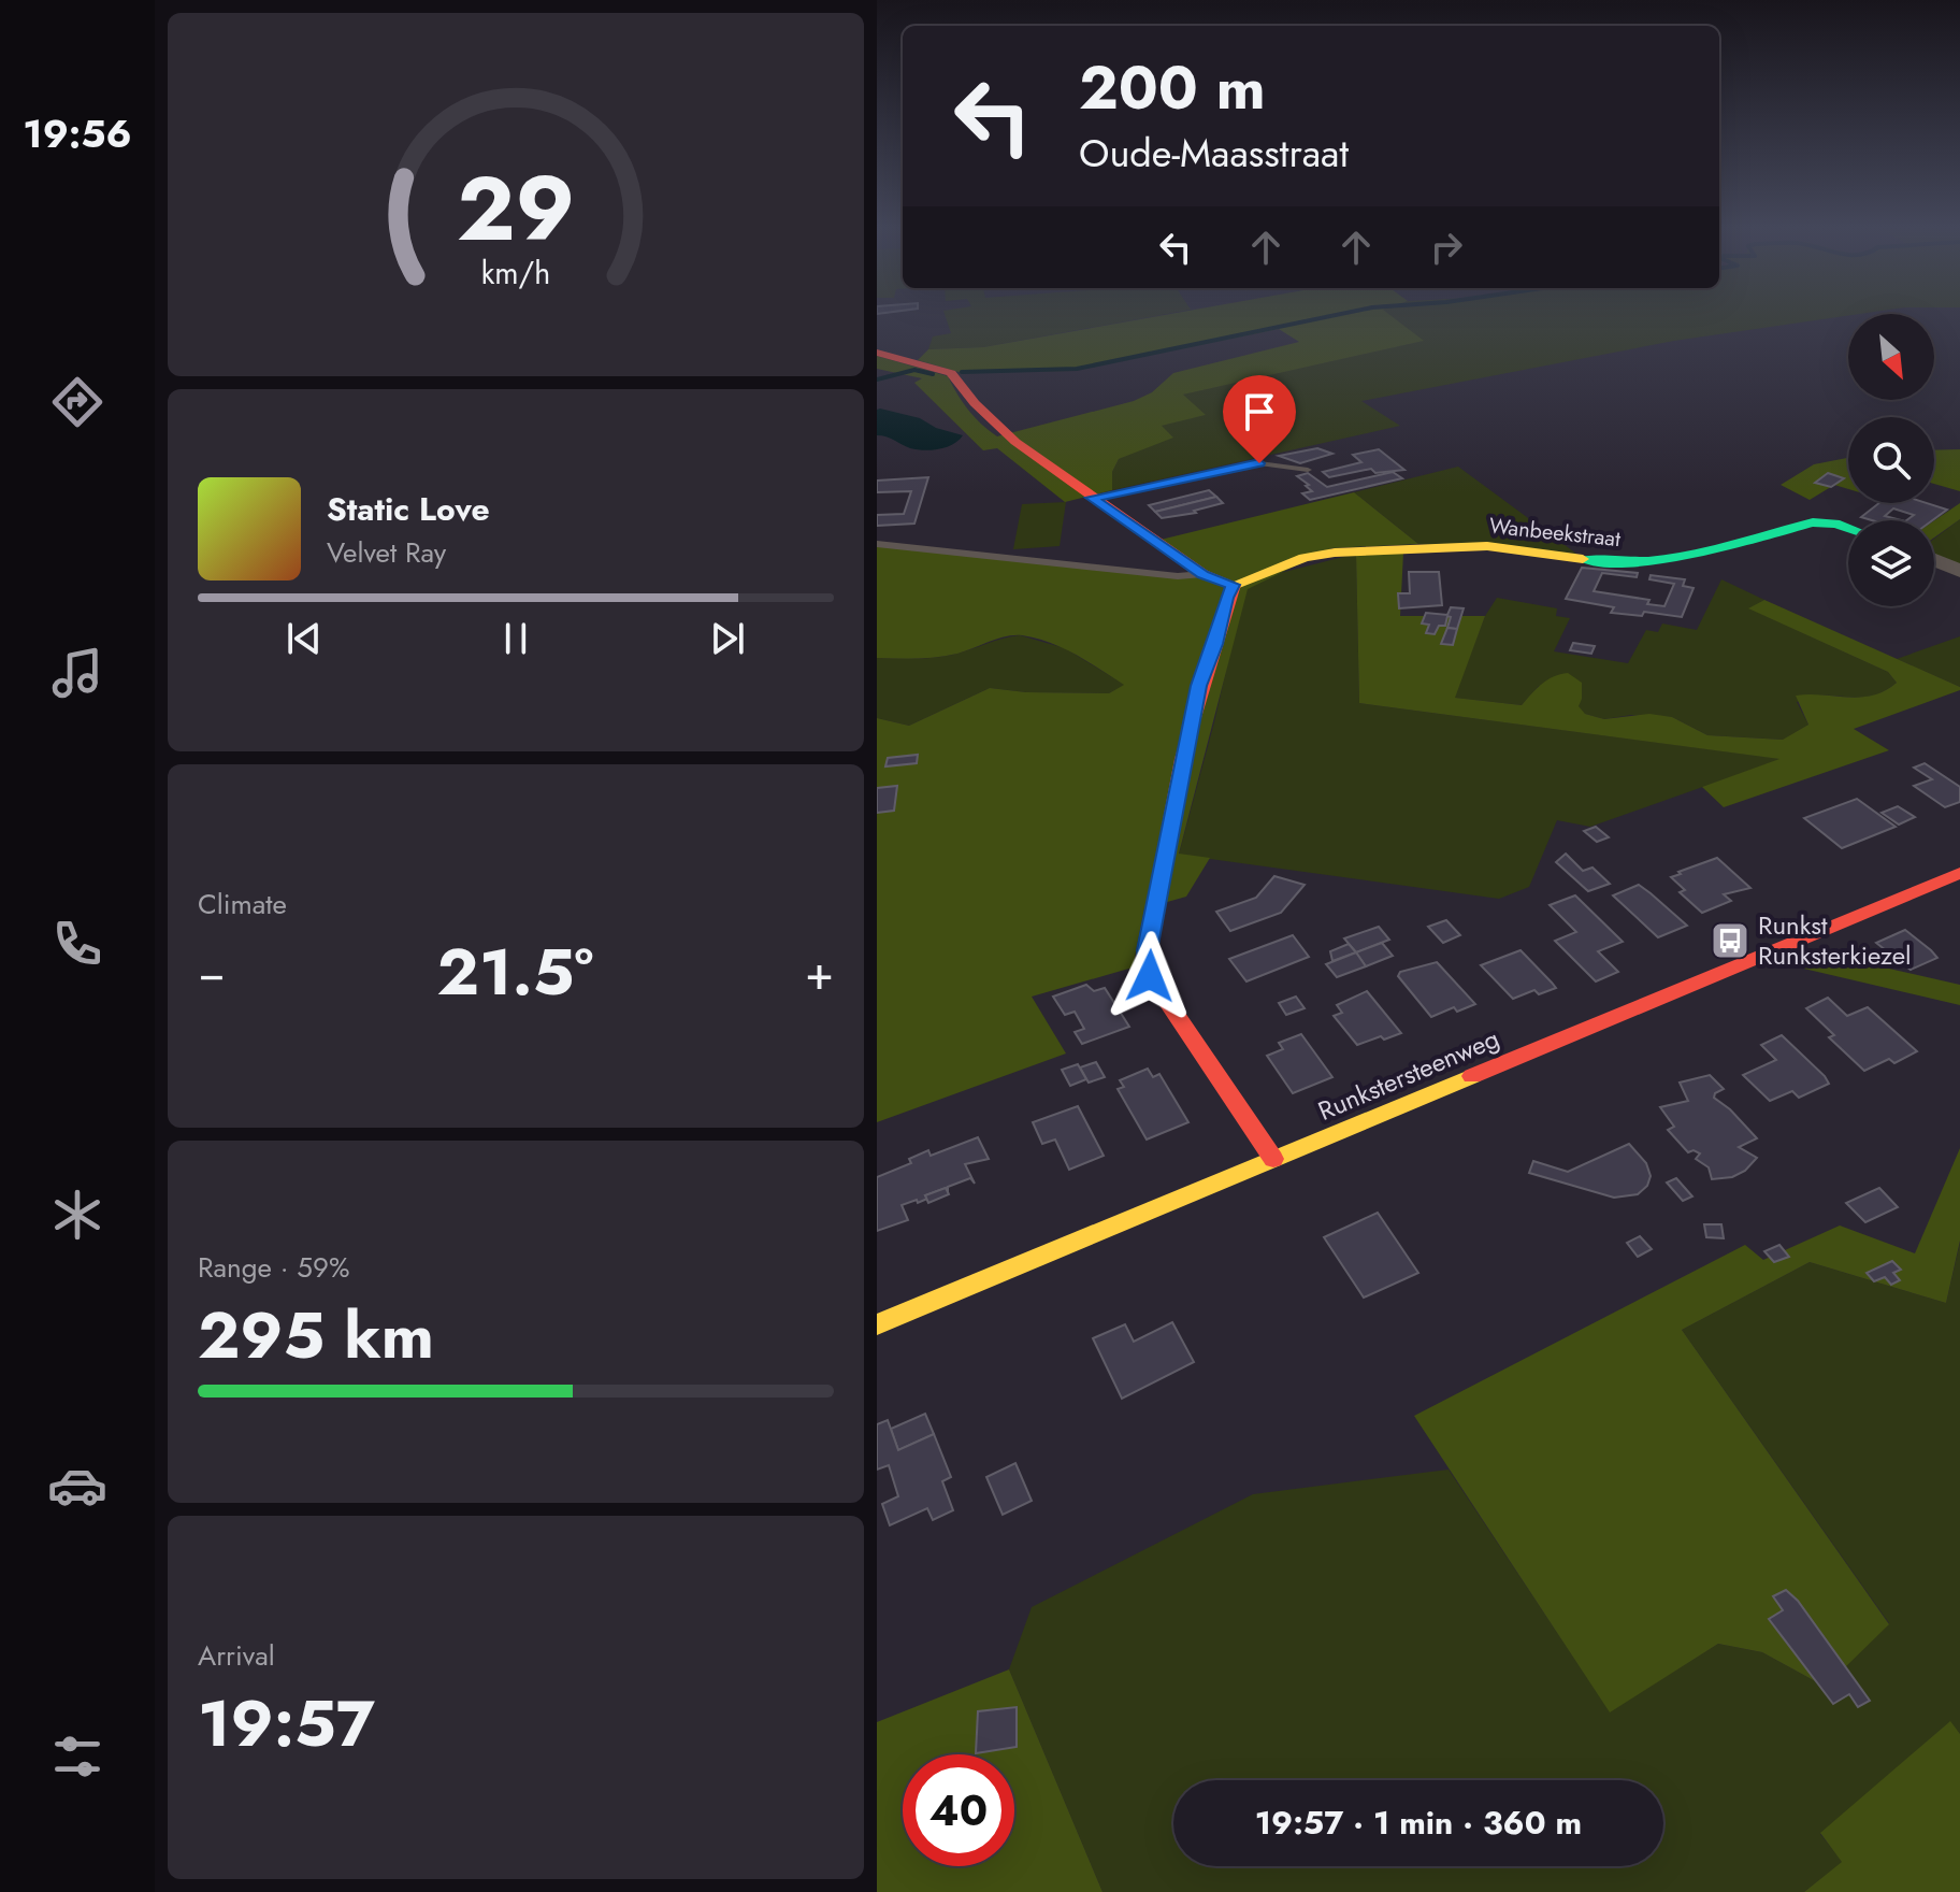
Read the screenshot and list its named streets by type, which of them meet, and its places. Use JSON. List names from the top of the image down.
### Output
{
  "streets": {
    "street": ["Wanbeekstraat", "Runkstersteenweg"]
  },
  "places": {
    "bus stop": ["Runkst Runksterkiezel"]
  },
  "north": "bottom right",
  "page": {
    "tabs": "19:56",
    "turn": ["200 m", "Oude-Maasstraat"],
    "song": ["Static Love", "Velvet Ray"],
    "tile": [
      "Climate",
      ["Range · 59%", "295 km"],
      ["Arrival", "19:57"]
    ],
    "heat": ["−", "21.5°", "+"],
    "limit": "40",
    "trip": "19:57 · 1 min · 360 m",
    "gauge": ["29", "km/h"]
  }
}
